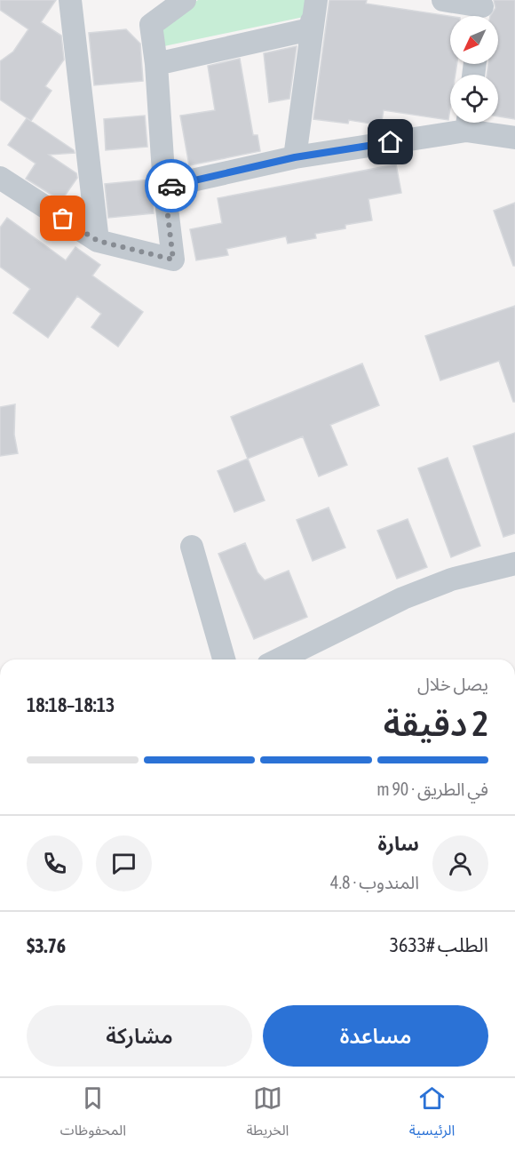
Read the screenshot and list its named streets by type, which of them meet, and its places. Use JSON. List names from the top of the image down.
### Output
{
  "north": "bottom left",
  "page": {
    "heading": ["2 دقيقة", "يصل خلال", "18:13–18:18"],
    "panel": [
      "سارة",
      "المندوب · 4.8",
      "الطلب #3633",
      "$3.76"
    ],
    "bar": "في الطريق · 90 m",
    "buttons": ["مساعدة", "مشاركة"],
    "tabs": ["الرئيسية", "الخريطة", "المحفوظات"]
  }
}
